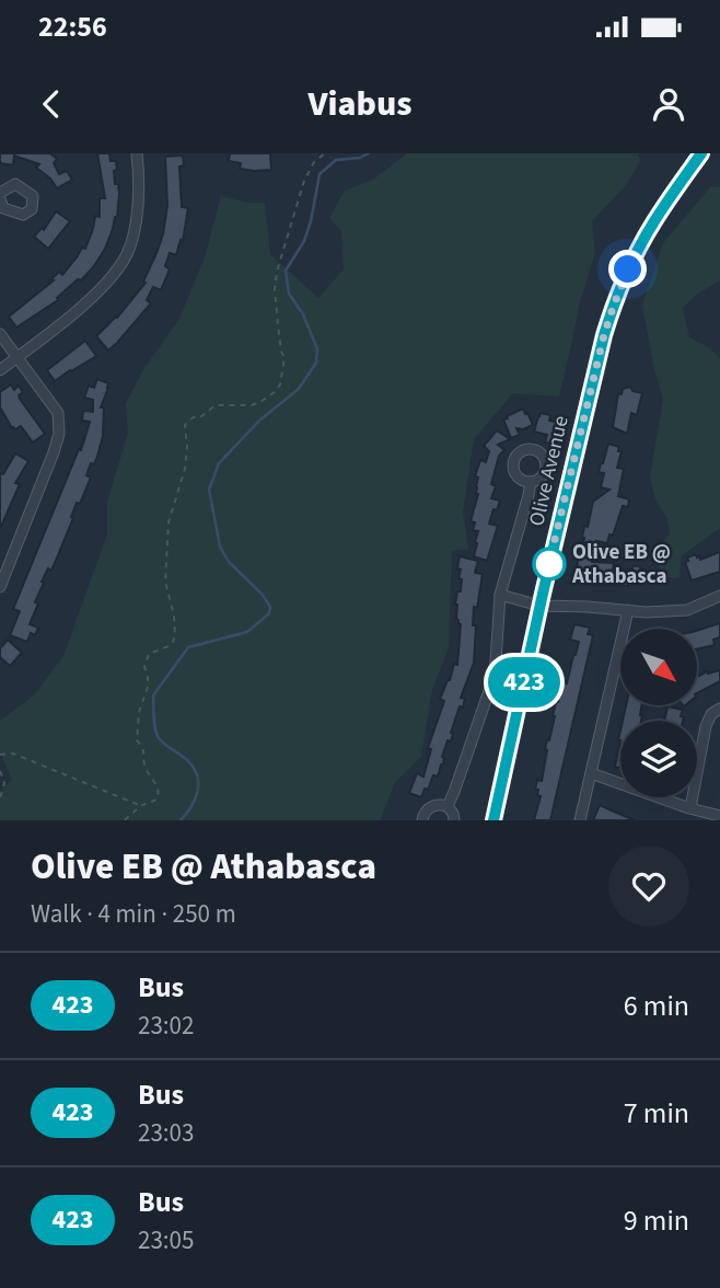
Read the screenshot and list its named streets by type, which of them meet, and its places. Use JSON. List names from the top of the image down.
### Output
{
  "streets": {
    "main road": ["Olive Avenue"]
  },
  "places": ["Olive EB @ Athabasca"],
  "lines": ["bus line 423"],
  "north": "bottom right",
  "page": {
    "status": "22:56",
    "header": "Viabus",
    "on_map": "423",
    "heading": ["Olive EB @ Athabasca", "Walk · 4 min · 250 m"],
    "list": [
      {
        "mark": "423",
        "name": "Bus",
        "note": "23:02",
        "value": "6 min"
      },
      {
        "mark": "423",
        "name": "Bus",
        "note": "23:03",
        "value": "7 min"
      },
      {
        "mark": "423",
        "name": "Bus",
        "note": "23:05",
        "value": "9 min"
      }
    ]
  }
}
